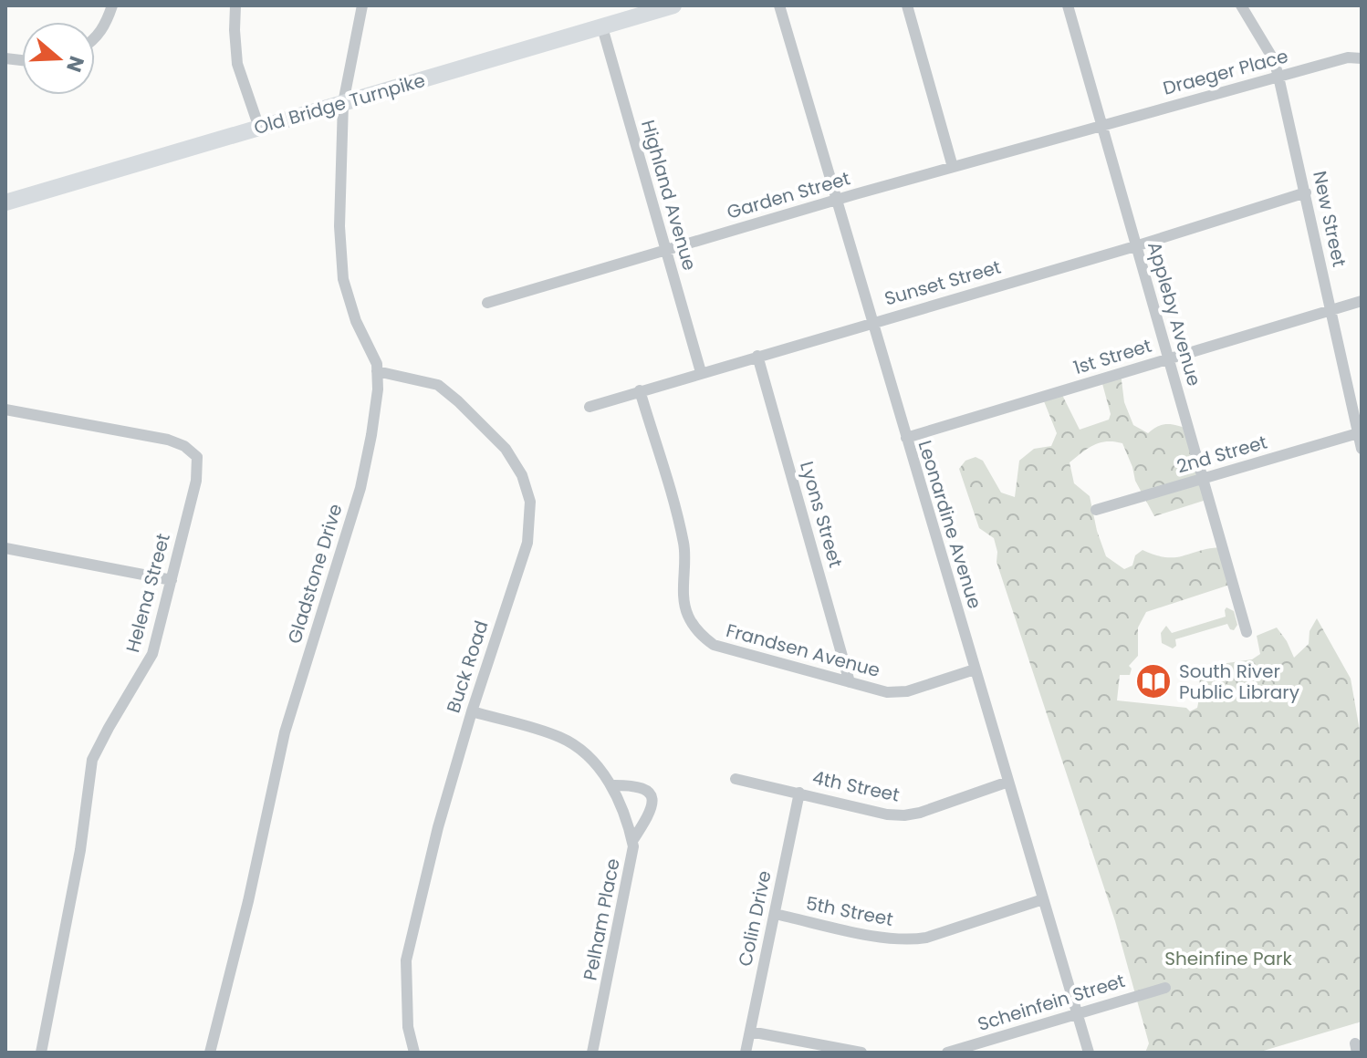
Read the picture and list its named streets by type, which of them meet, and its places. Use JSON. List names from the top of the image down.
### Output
{
  "streets": {
    "street": [
      "Draeger Place",
      "Old Bridge Turnpike",
      "Highland Avenue",
      "Garden Street",
      "New Street",
      "Sunset Street",
      "Appleby Avenue",
      "1st Street",
      "2nd Street",
      "Lyons Street",
      "Leonardine Avenue",
      "Gladstone Drive",
      "Helena Street",
      "Frandsen Avenue",
      "Buck Road",
      "4th Street",
      "5th Street",
      "Colin Drive",
      "Pelham Place",
      "Scheinfein Street"
    ]
  },
  "crossings": [
    ["Draeger Place", "Garden Street"],
    ["Draeger Place", "New Street"],
    ["Draeger Place", "Appleby Avenue"],
    ["Old Bridge Turnpike", "Highland Avenue"],
    ["Old Bridge Turnpike", "Gladstone Drive"],
    ["Highland Avenue", "Garden Street"],
    ["Highland Avenue", "Sunset Street"],
    ["Garden Street", "Appleby Avenue"],
    ["Garden Street", "Leonardine Avenue"],
    ["New Street", "Sunset Street"],
    ["New Street", "1st Street"],
    ["New Street", "2nd Street"],
    ["Sunset Street", "Appleby Avenue"],
    ["Sunset Street", "Lyons Street"],
    ["Sunset Street", "Leonardine Avenue"],
    ["Sunset Street", "Frandsen Avenue"],
    ["Appleby Avenue", "1st Street"],
    ["Appleby Avenue", "2nd Street"],
    ["1st Street", "Leonardine Avenue"],
    ["Lyons Street", "Frandsen Avenue"],
    ["Leonardine Avenue", "Frandsen Avenue"],
    ["Leonardine Avenue", "4th Street"],
    ["Leonardine Avenue", "5th Street"],
    ["Leonardine Avenue", "Scheinfein Street"],
    ["Gladstone Drive", "Buck Road"],
    ["Buck Road", "Pelham Place"],
    ["4th Street", "Colin Drive"],
    ["5th Street", "Colin Drive"]
  ],
  "parks": ["Sheinfine Park"],
  "places": {
    "library": ["South River Public Library"]
  },
  "north": "right"
}
